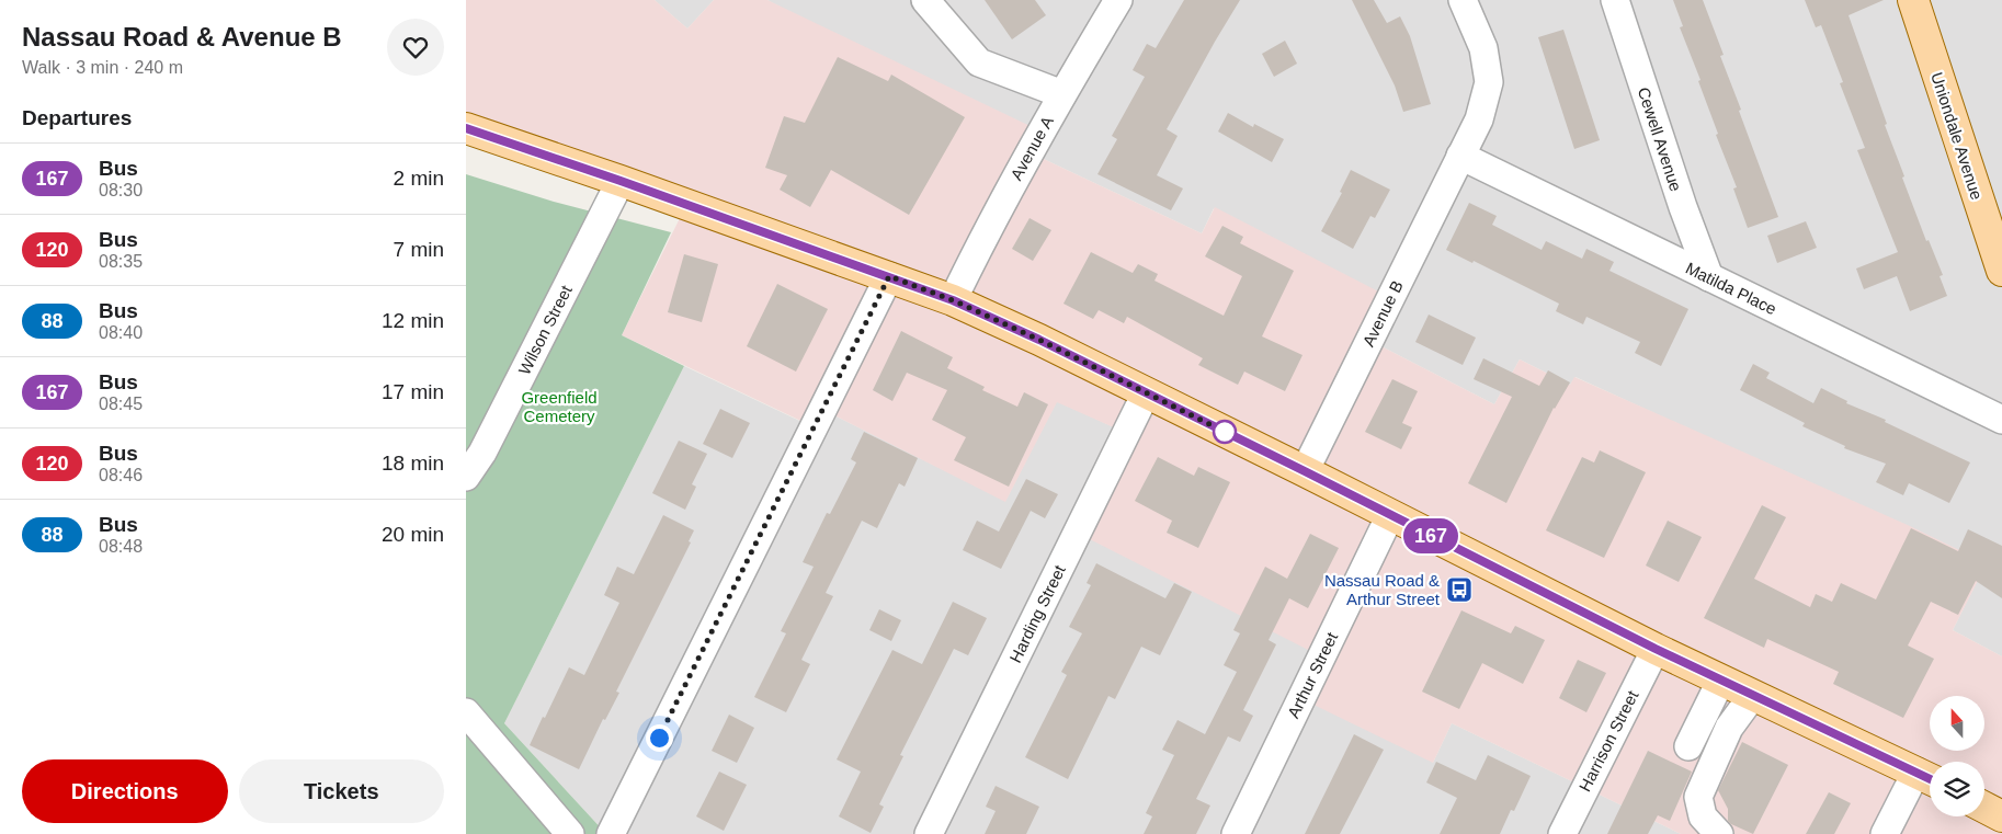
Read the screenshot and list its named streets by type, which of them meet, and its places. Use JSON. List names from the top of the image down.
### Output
{
  "streets": {
    "main road": ["Uniondale Avenue"],
    "street": [
      "Cewell Avenue",
      "Avenue A",
      "Matilda Place",
      "Avenue B",
      "Wilson Street",
      "Harding Street",
      "Arthur Street",
      "Harrison Street"
    ]
  },
  "crossings": [
    ["Cewell Avenue", "Matilda Place"],
    ["Matilda Place", "Avenue B"]
  ],
  "parks": ["Greenfield Cemetery"],
  "places": {
    "bus stop": ["Nassau Road & Arthur Street"]
  },
  "lines": ["bus line 167"],
  "north": "top",
  "page": {
    "heading": [
      ["Nassau Road & Avenue B", "Walk · 3 min · 240 m"],
      "Departures"
    ],
    "on_map": "167",
    "list": [
      {
        "mark": "167",
        "name": "Bus",
        "note": "08:30",
        "value": "2 min"
      },
      {
        "mark": "120",
        "name": "Bus",
        "note": "08:35",
        "value": "7 min"
      },
      {
        "mark": "88",
        "name": "Bus",
        "note": "08:40",
        "value": "12 min"
      },
      {
        "mark": "167",
        "name": "Bus",
        "note": "08:45",
        "value": "17 min"
      },
      {
        "mark": "120",
        "name": "Bus",
        "note": "08:46",
        "value": "18 min"
      },
      {
        "mark": "88",
        "name": "Bus",
        "note": "08:48",
        "value": "20 min"
      }
    ],
    "buttons": ["Directions", "Tickets"]
  }
}
